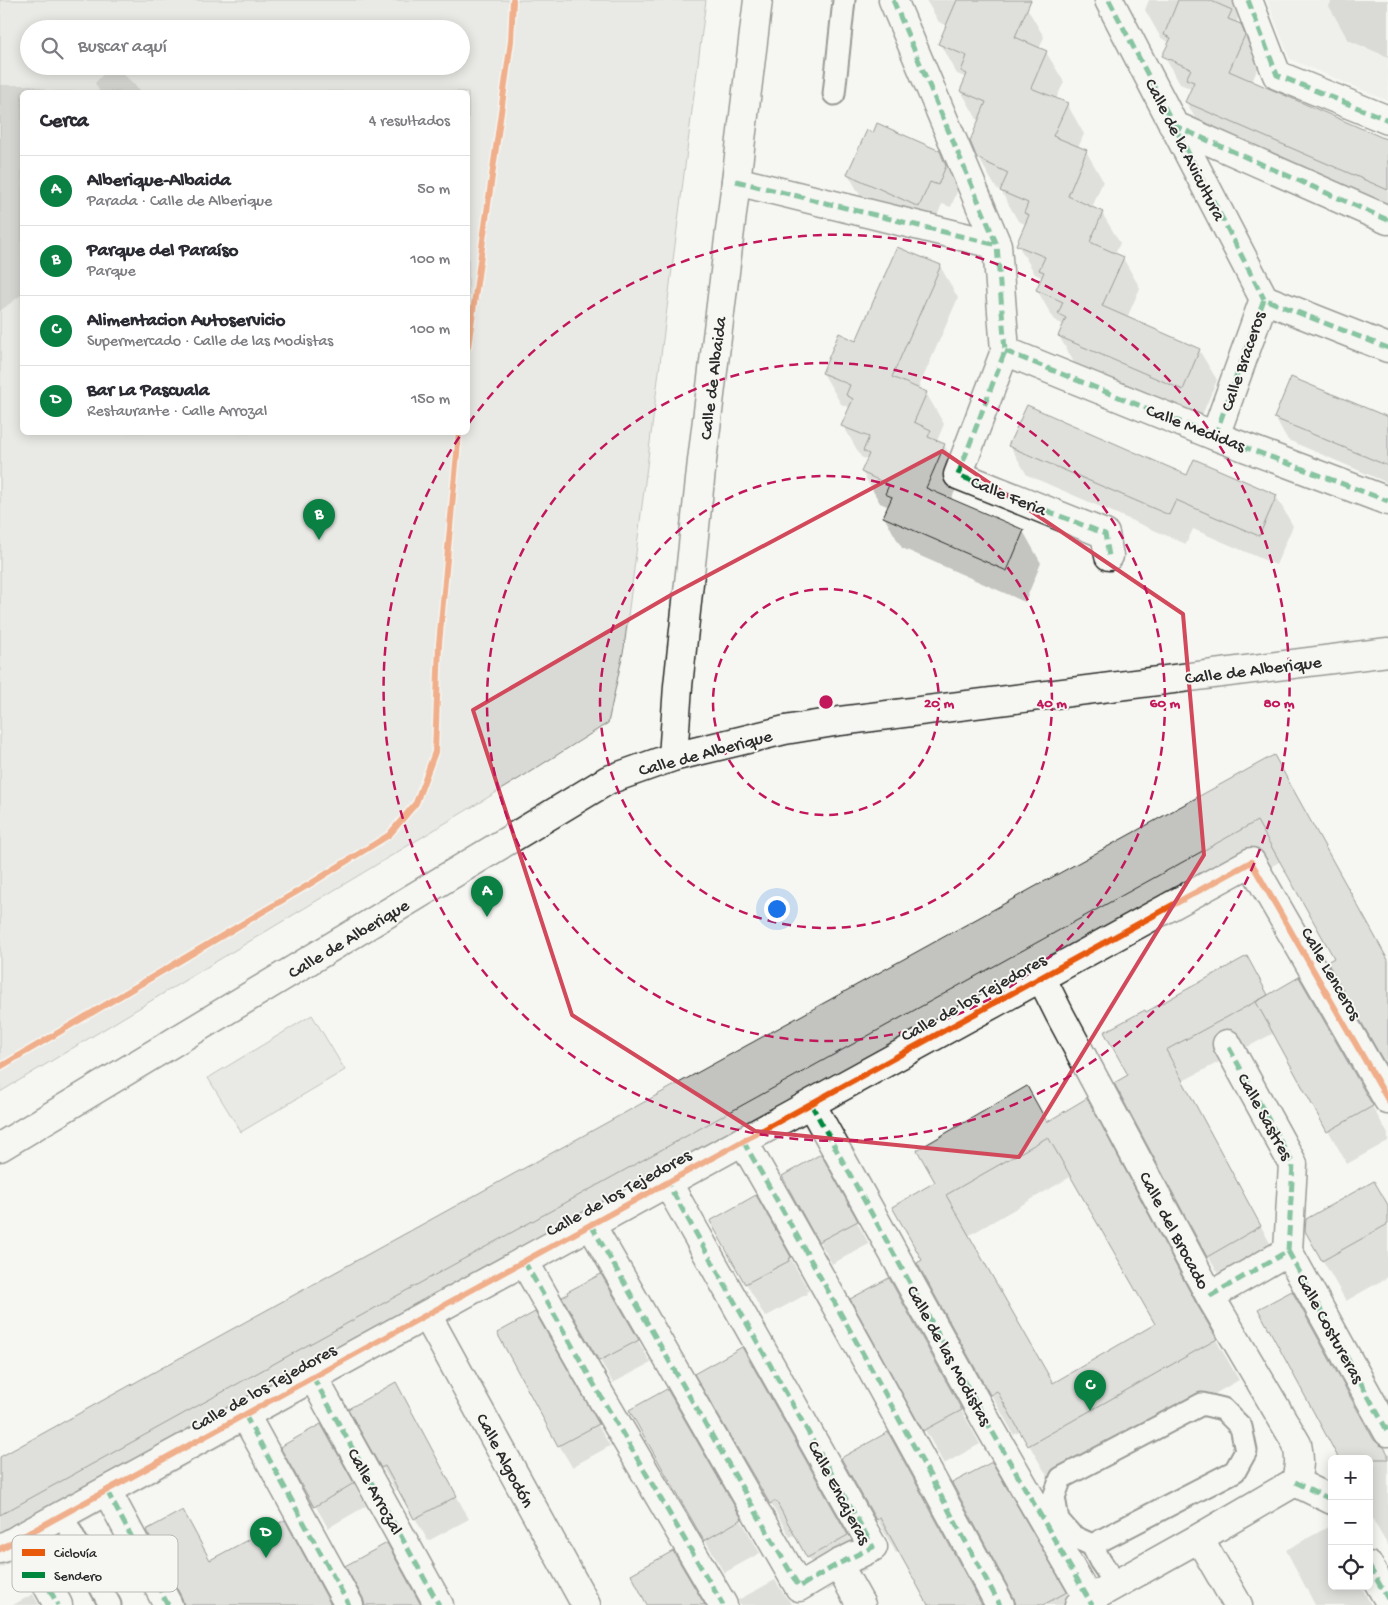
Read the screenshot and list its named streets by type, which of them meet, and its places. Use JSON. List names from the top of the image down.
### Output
{
  "streets": {
    "street": [
      "Calle de la Avicultura",
      "Calle Braceros",
      "Calle de Albaida",
      "Calle Medidas",
      "Calle Feria",
      "Calle de Alberique",
      "Calle Lenceros",
      "Calle de los Tejedores",
      "Calle Sastres",
      "Calle del Brocado",
      "Calle Costureras",
      "Calle de las Modistas",
      "Calle Algodón",
      "Calle Arrozal",
      "Calle Encajeras"
    ]
  },
  "crossings": [
    ["Calle de la Avicultura", "Calle Braceros"],
    ["Calle Braceros", "Calle Medidas"],
    ["Calle de Albaida", "Calle de Alberique"],
    ["Calle Medidas", "Calle Feria"],
    ["Calle Lenceros", "Calle de los Tejedores"],
    ["Calle de los Tejedores", "Calle del Brocado"],
    ["Calle de los Tejedores", "Calle de las Modistas"],
    ["Calle de los Tejedores", "Calle Algodón"],
    ["Calle de los Tejedores", "Calle Arrozal"],
    ["Calle de los Tejedores", "Calle Encajeras"],
    ["Calle Sastres", "Calle Costureras"]
  ],
  "legend": ["Ciclovía", "Sendero"],
  "page": {
    "search": "Buscar aquí",
    "heading": ["Cerca", "4 resultados"],
    "list": [
      {
        "mark": "A",
        "name": "Alberique-Albaida",
        "note": "Parada · Calle de Alberique",
        "value": "50 m"
      },
      {
        "mark": "B",
        "name": "Parque del Paraíso",
        "note": "Parque",
        "value": "100 m"
      },
      {
        "mark": "C",
        "name": "Alimentacion Autoservicio",
        "note": "Supermercado · Calle de las Modistas",
        "value": "100 m"
      },
      {
        "mark": "D",
        "name": "Bar La Pascuala",
        "note": "Restaurante · Calle Arrozal",
        "value": "150 m"
      }
    ],
    "pins": [
      "B",
      "A",
      "C",
      "D"
    ],
    "map_buttons": ["+", "−"]
  },
  "rings": [
    "20 m",
    "40 m",
    "60 m",
    "80 m"
  ]
}
